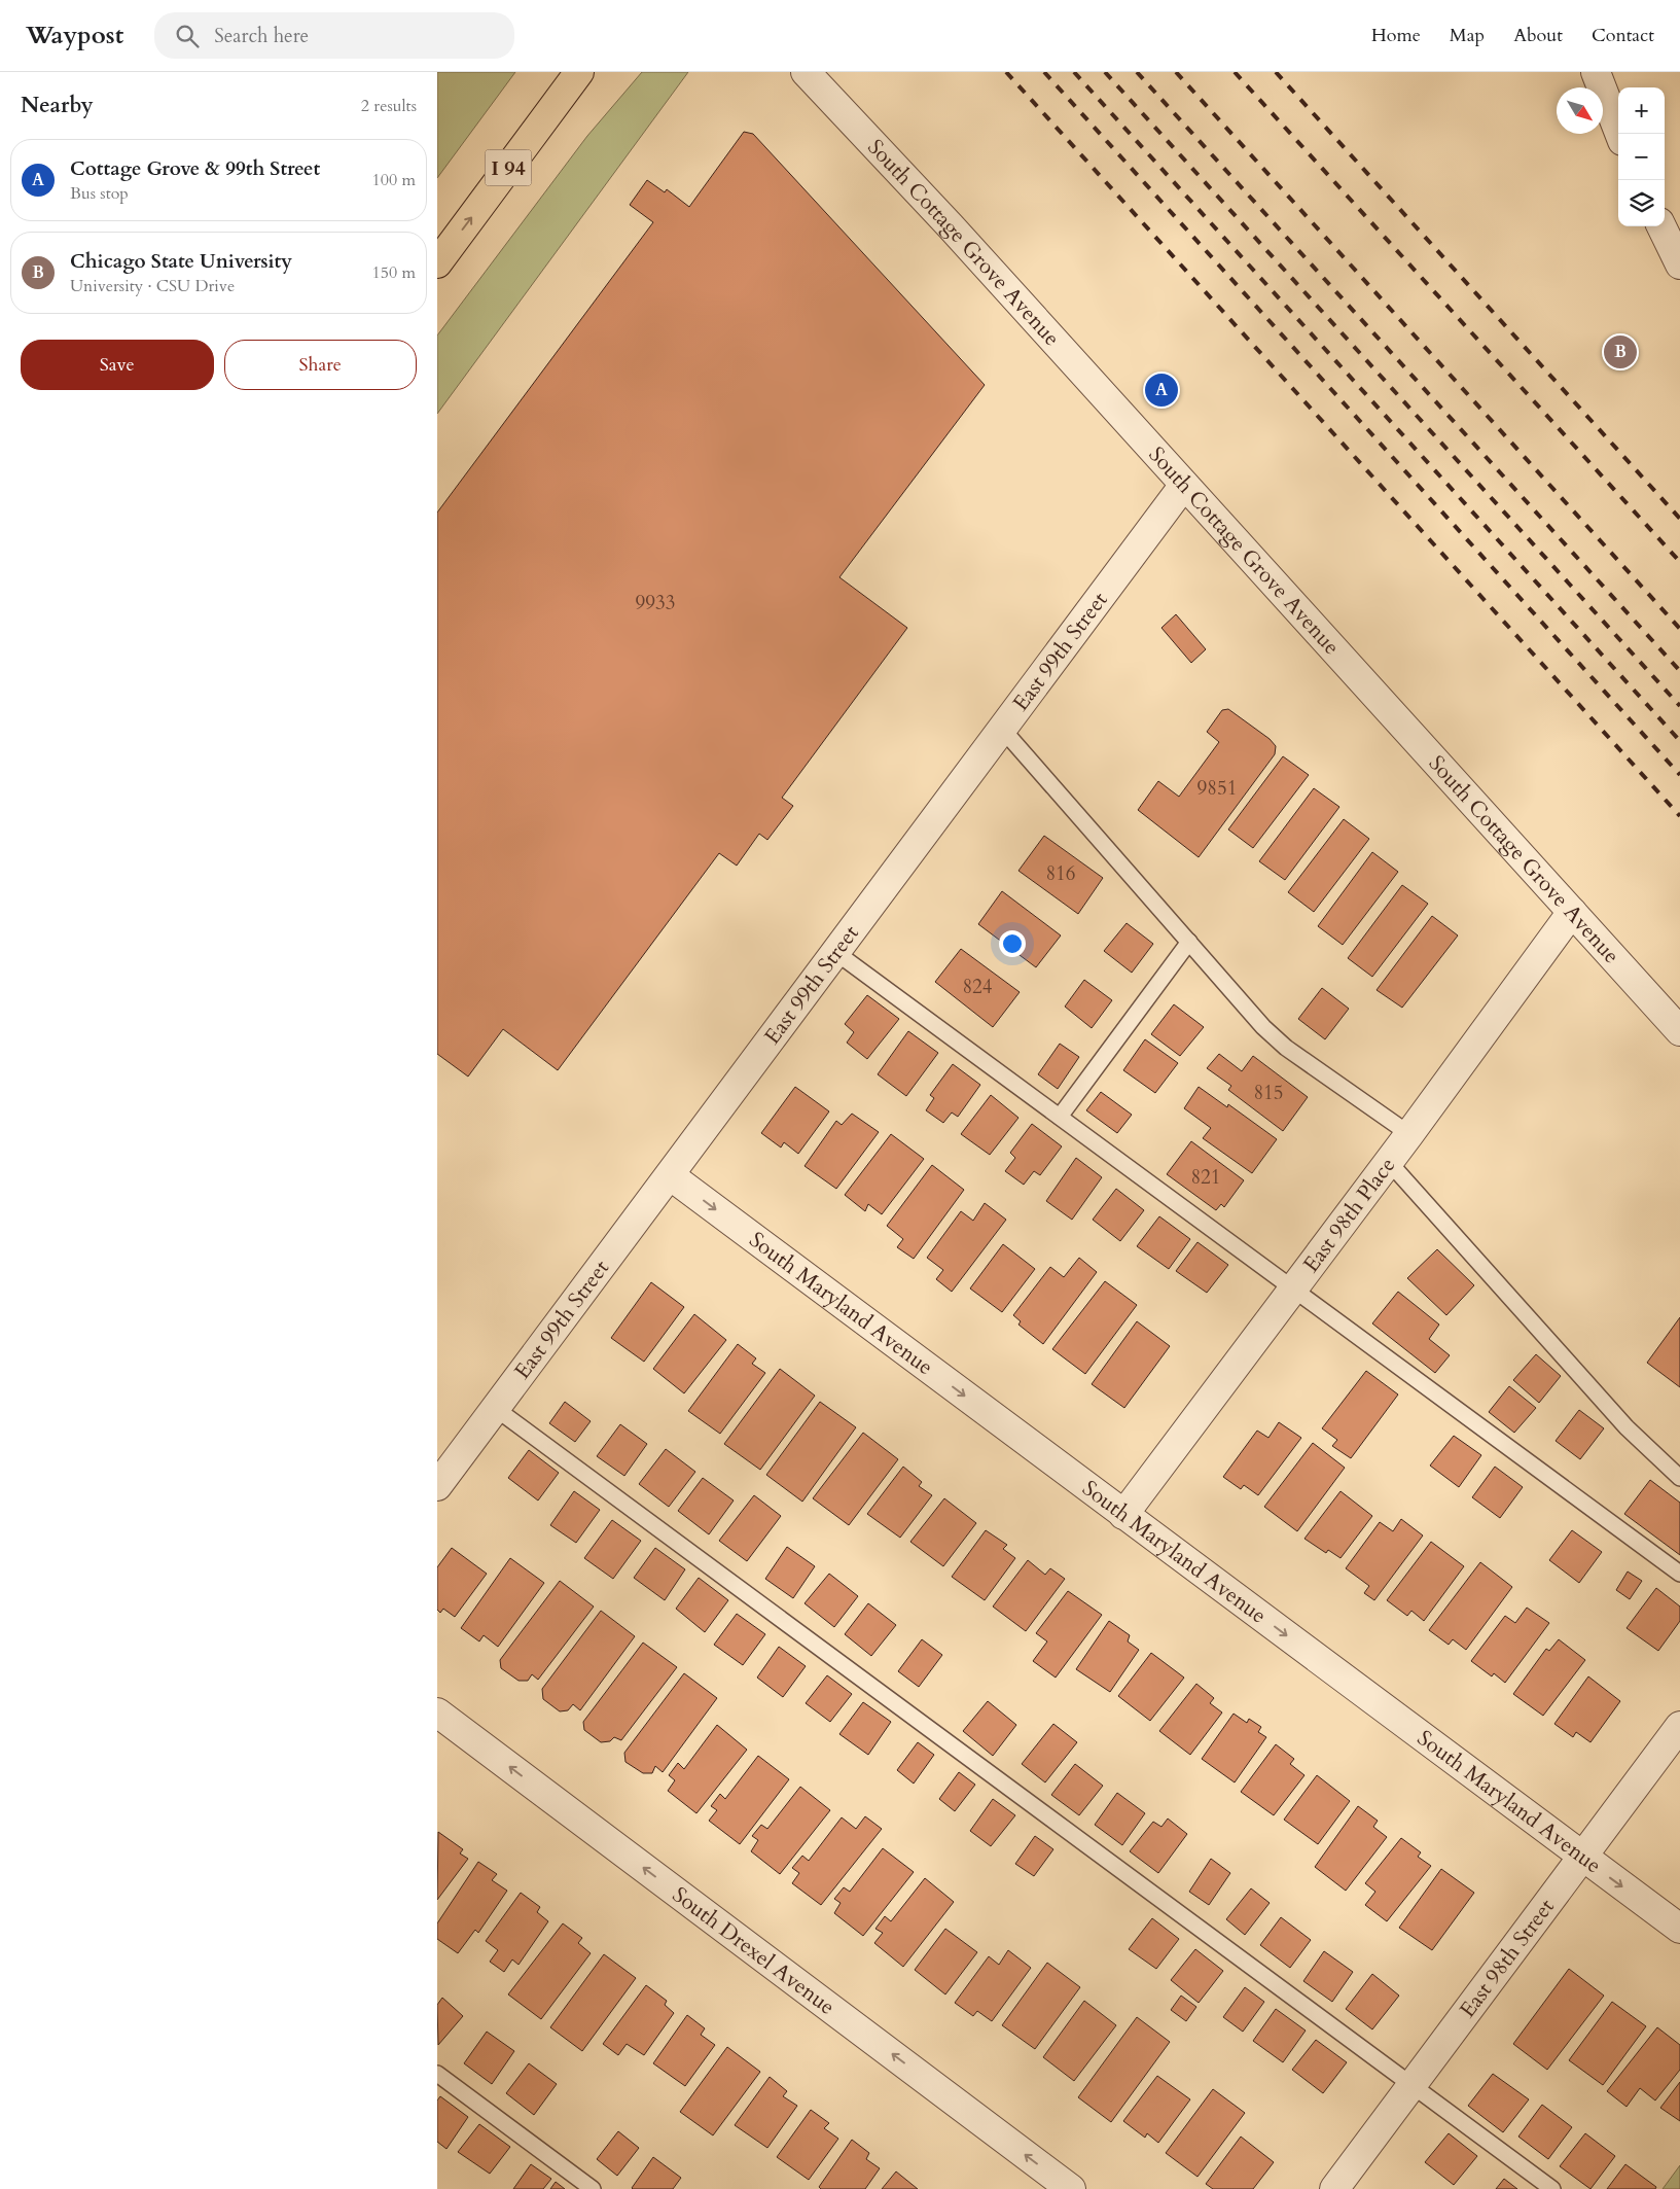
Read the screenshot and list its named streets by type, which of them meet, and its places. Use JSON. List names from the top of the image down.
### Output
{
  "streets": {
    "highway": ["I 94"],
    "street": [
      "South Cottage Grove Avenue",
      "East 99th Street",
      "East 98th Place",
      "South Maryland Avenue",
      "South Drexel Avenue",
      "East 98th Street"
    ]
  },
  "crossings": [
    ["South Cottage Grove Avenue", "East 99th Street"],
    ["South Cottage Grove Avenue", "East 98th Place"],
    ["East 99th Street", "South Maryland Avenue"],
    ["East 98th Place", "South Maryland Avenue"],
    ["South Maryland Avenue", "East 98th Street"]
  ],
  "one_way": ["South Maryland Avenue", "South Drexel Avenue"],
  "house_numbers": [
    "9933",
    "9851",
    "816",
    "824",
    "815",
    "821"
  ],
  "north": "bottom right",
  "page": {
    "header": "Waypost",
    "search": "Search here",
    "nav": [
      "Home",
      "Map",
      "About",
      "Contact"
    ],
    "heading": ["Nearby", "2 results"],
    "map_buttons": ["+", "−"],
    "list": [
      {
        "mark": "A",
        "name": "Cottage Grove & 99th Street",
        "note": "Bus stop",
        "value": "100 m"
      },
      {
        "mark": "B",
        "name": "Chicago State University",
        "note": "University · CSU Drive",
        "value": "150 m"
      }
    ],
    "buttons": ["Save", "Share"],
    "pins": ["B", "A"]
  }
}
